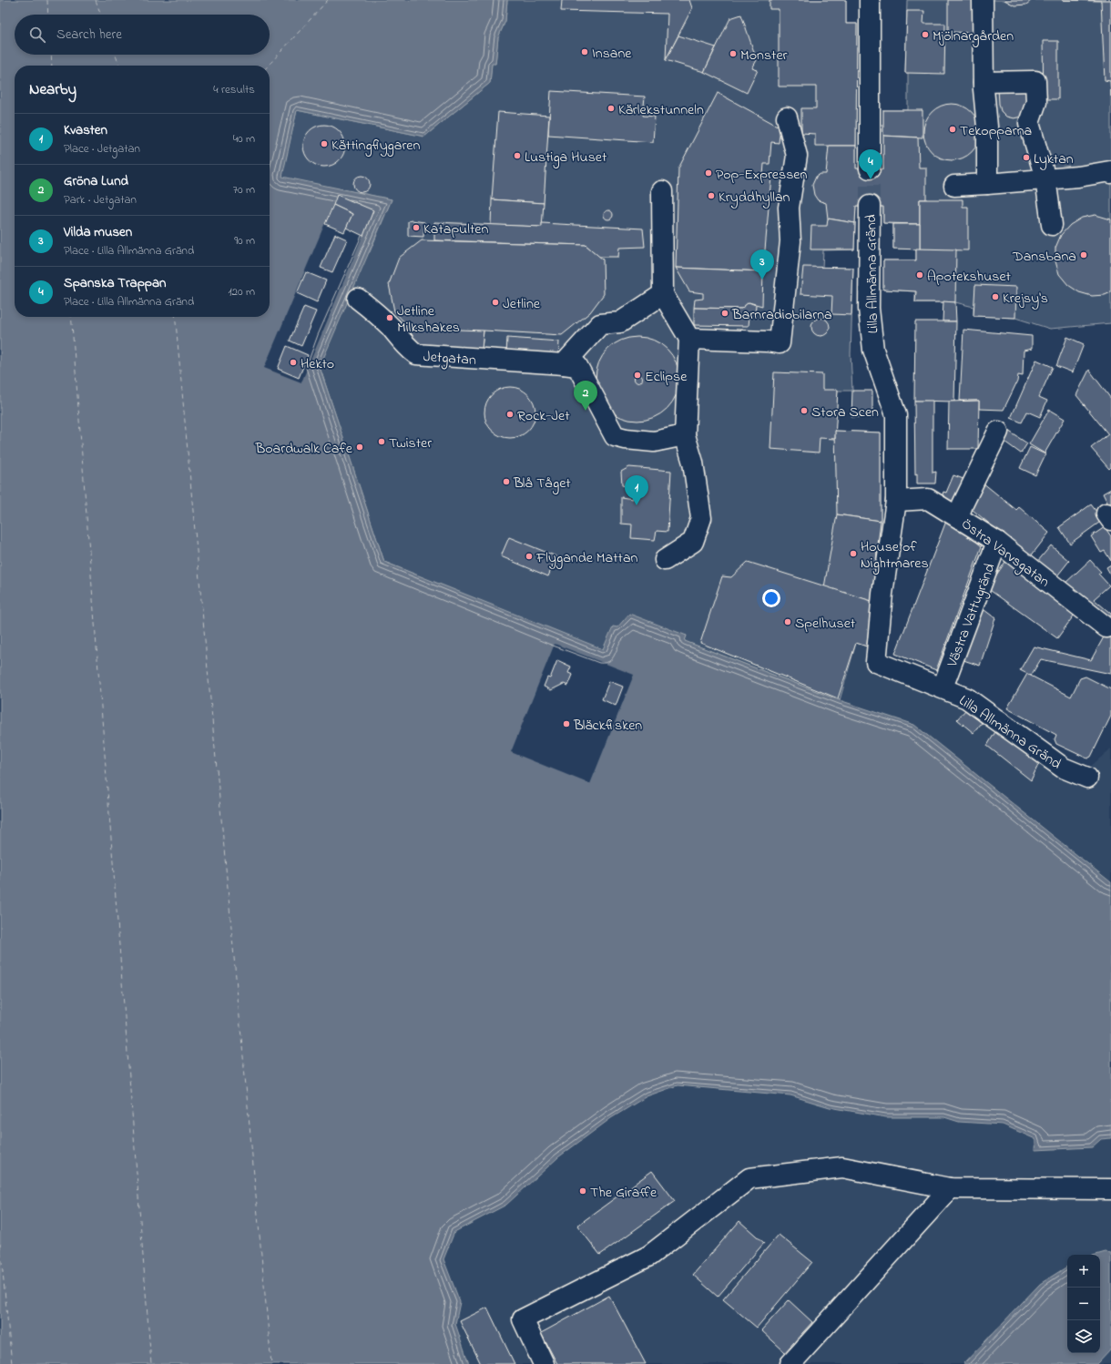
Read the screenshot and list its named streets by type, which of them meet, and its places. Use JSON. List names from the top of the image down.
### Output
{
  "streets": {
    "street": [
      "Lilla Allmänna Gränd",
      "Jetgatan",
      "Östra Varvsgatan",
      "Västra Vattugränd"
    ]
  },
  "crossings": [
    ["Lilla Allmänna Gränd", "Östra Varvsgatan"],
    ["Lilla Allmänna Gränd", "Västra Vattugränd"],
    ["Östra Varvsgatan", "Västra Vattugränd"]
  ],
  "places": [
    "Mjölnargården",
    "Insane",
    "Monster",
    "Kärlekstunneln",
    "Tekopparna",
    "Kättingflygaren",
    "Lustiga Huset",
    "Lyktan",
    "Pop-Expressen",
    "Kryddhyllan",
    "Katapulten",
    "Dansbana",
    "Apotekshuset",
    "Krejsy's",
    "Jetline",
    "Barnradiobilarna",
    "Jetline Milkshakes",
    "Hekto",
    "Eclipse",
    "Stora Scen",
    "Rock-Jet",
    "Twister",
    "Boardwalk Cafe",
    "Blå Tåget",
    "House of Nightmares",
    "Flygande Mattan",
    "Spelhuset",
    "Bläckfisken",
    "The Giraffe"
  ],
  "page": {
    "search": "Search here",
    "heading": ["Nearby", "4 results"],
    "list": [
      {
        "mark": "1",
        "name": "Kvasten",
        "note": "Place · Jetgatan",
        "value": "40 m"
      },
      {
        "mark": "2",
        "name": "Gröna Lund",
        "note": "Park · Jetgatan",
        "value": "70 m"
      },
      {
        "mark": "3",
        "name": "Vilda musen",
        "note": "Place · Lilla Allmänna Gränd",
        "value": "90 m"
      },
      {
        "mark": "4",
        "name": "Spanska Trappan",
        "note": "Place · Lilla Allmänna Gränd",
        "value": "120 m"
      }
    ],
    "pins": [
      "4",
      "3",
      "2",
      "1"
    ],
    "map_buttons": ["+", "−"]
  }
}
